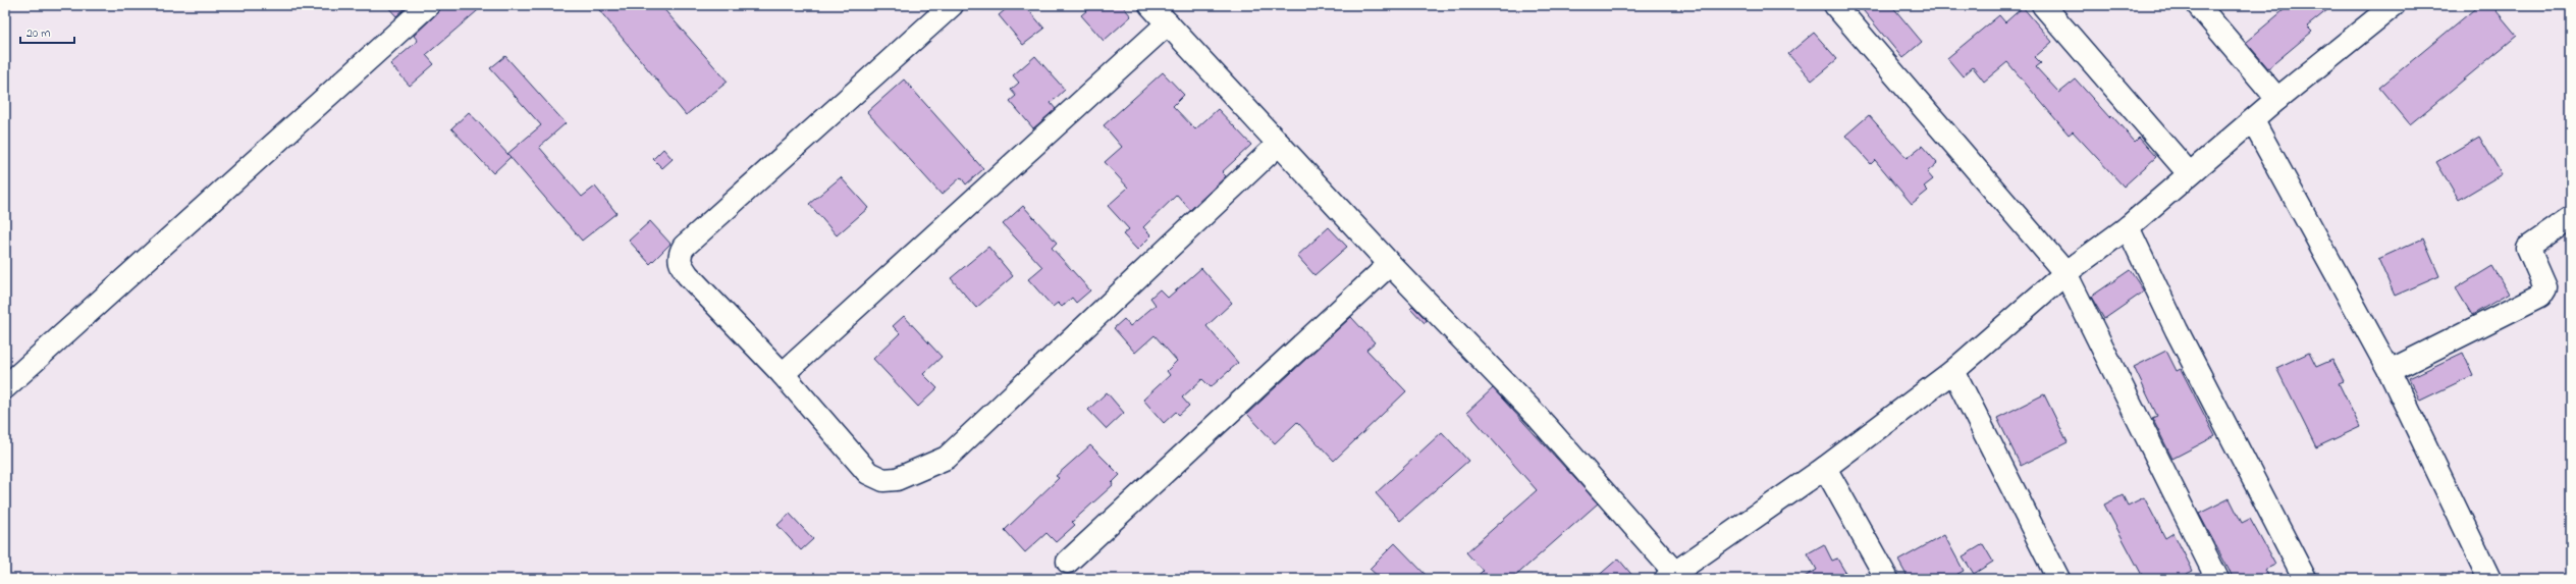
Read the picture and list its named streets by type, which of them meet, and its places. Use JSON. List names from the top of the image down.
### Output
{
  "scale_bar": "20 m"
}
